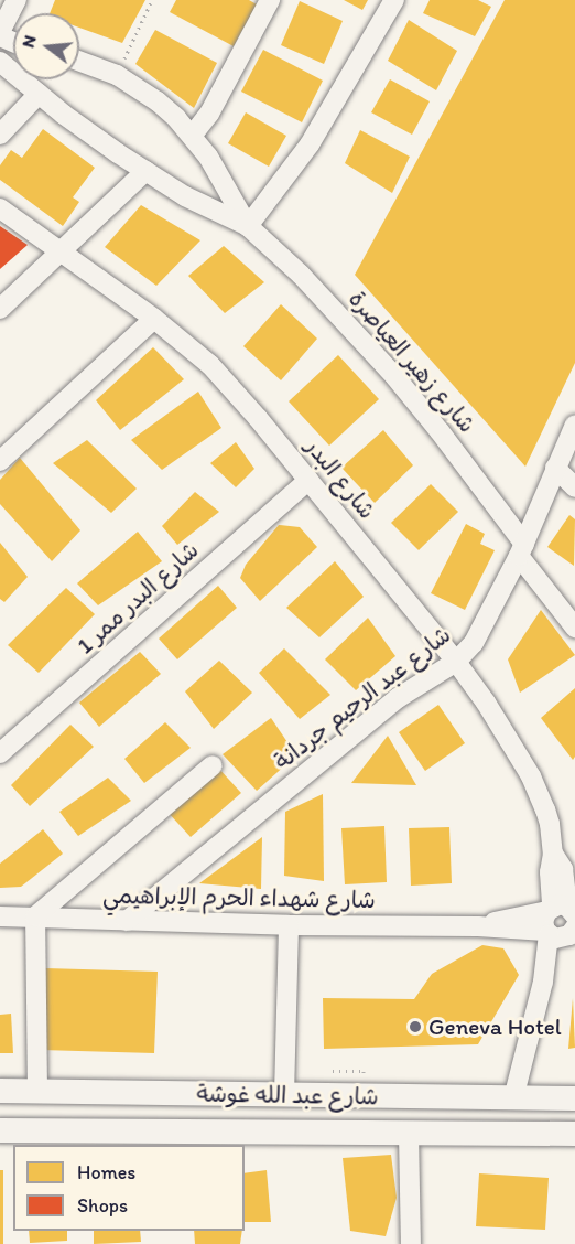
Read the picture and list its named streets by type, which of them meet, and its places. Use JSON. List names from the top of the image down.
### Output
{
  "streets": {
    "main road": ["شارع عبد الله غوشة"],
    "street": [
      "شارع زهير العياصرة",
      "شارع البدر",
      "شارع البدر ممر 1",
      "شارع عبد الرحيم جردانة",
      "شارع شهداء الحرم الإبراهيمي"
    ]
  },
  "crossings": [
    ["شارع زهير العياصرة", "شارع عبد الرحيم جردانة"],
    ["شارع البدر", "شارع البدر ممر 1"],
    ["شارع البدر", "شارع عبد الرحيم جردانة"],
    ["شارع البدر", "شارع شهداء الحرم الإبراهيمي"],
    ["شارع البدر", "شارع عبد الله غوشة"],
    ["شارع عبد الرحيم جردانة", "شارع شهداء الحرم الإبراهيمي"]
  ],
  "places": ["Geneva Hotel"],
  "legend": ["Homes", "Shops"],
  "north": "left"
}
